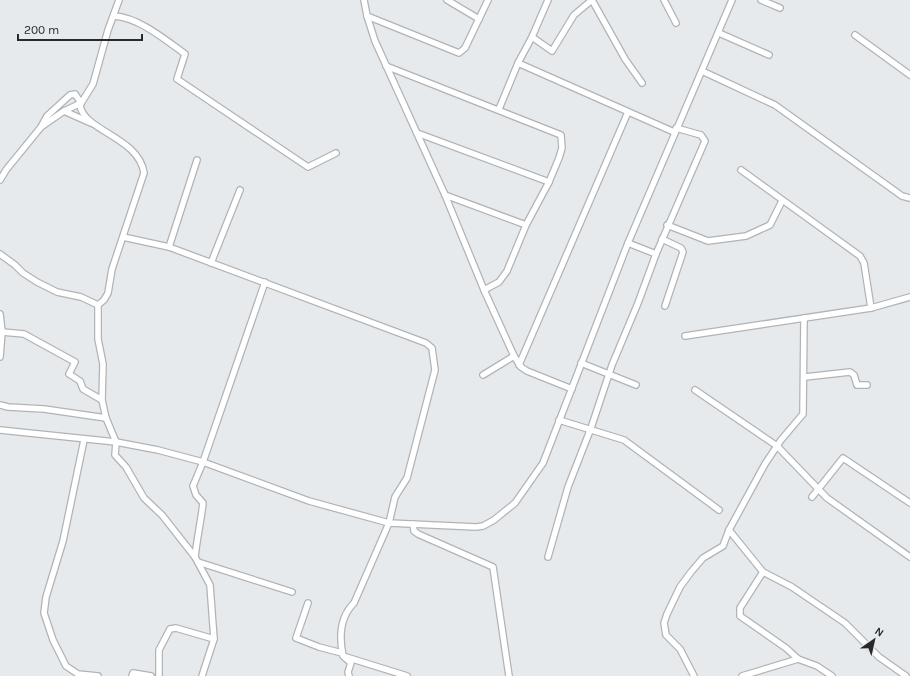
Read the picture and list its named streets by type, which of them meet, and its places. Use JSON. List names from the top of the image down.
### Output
{
  "scale_bar": "200 m",
  "north": "top right"
}
